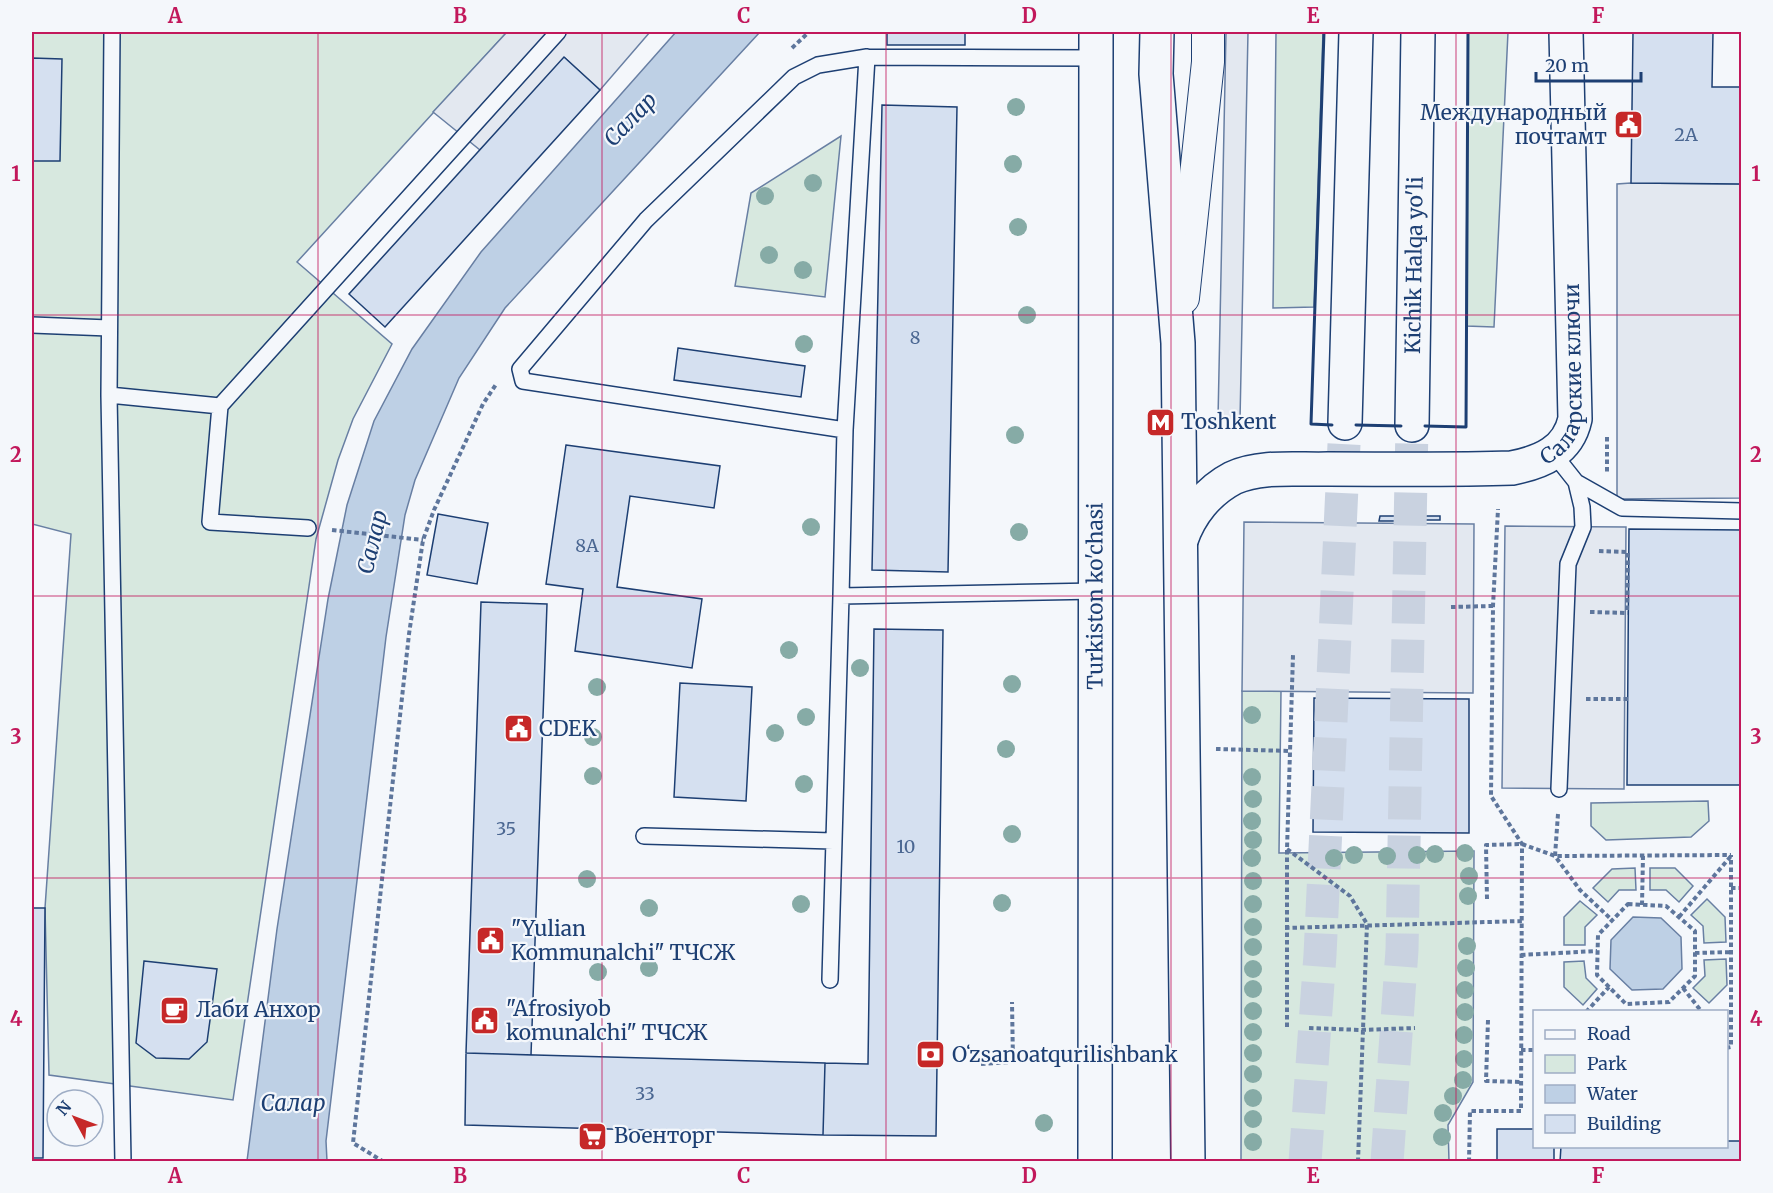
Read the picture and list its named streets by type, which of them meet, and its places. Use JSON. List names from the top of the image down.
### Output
{
  "streets": {
    "main road": ["Kichik Halqa yo'li", "Саларские ключи", "Turkiston ko'chasi"]
  },
  "water": ["Салар"],
  "places": {
    "public building": [
      "Международный почтамт",
      "CDEK",
      "\"Yulian Kommunalchi\" ТЧСЖ",
      "\"Afrosiyob komunalchi\" ТЧСЖ"
    ],
    "metro station": ["Toshkent"],
    "cafe": ["Лаби Анхор"],
    "bank": ["Oʻzsanoatqurilishbank"],
    "supermarket": ["Военторг"]
  },
  "house_numbers": [
    "2A",
    "8",
    "8A",
    "35",
    "10",
    "33"
  ],
  "legend": [
    "Road",
    "Park",
    "Water",
    "Building"
  ],
  "scale_bar": "20 m",
  "north": "top left",
  "grid": {
    "columns": [
      "A",
      "B",
      "C",
      "D",
      "E",
      "F"
    ],
    "rows": [
      "1",
      "2",
      "3",
      "4"
    ]
  }
}
